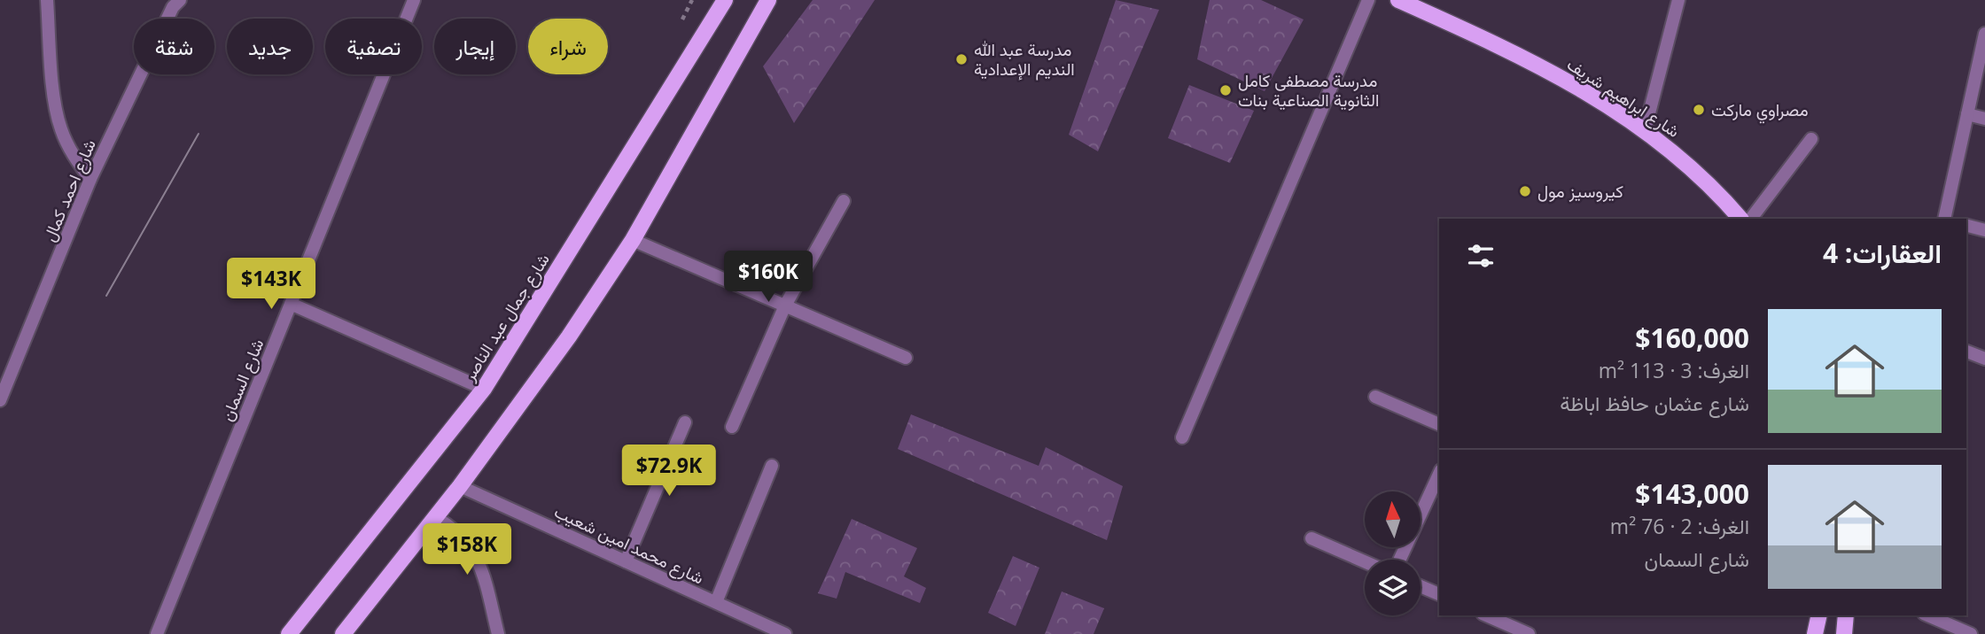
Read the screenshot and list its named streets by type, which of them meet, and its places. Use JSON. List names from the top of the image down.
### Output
{
  "streets": {
    "main road": ["شارع ابراهيم شريف", "شارع جمال عبد الناصر"],
    "street": ["شارع احمد كمال", "شارع السمان", "شارع محمد امين شعيب"]
  },
  "places": [
    "مدرسة عبد الله النديم الإعدادية",
    "مدرسة مصطفى كامل الثانوية الصناعية بنات",
    "مصراوي ماركت",
    "كيروسيز مول"
  ],
  "north": "top",
  "page": {
    "chip": [
      "شراء",
      "إيجار",
      "تصفية",
      "جديد",
      "شقة"
    ],
    "heading": "العقارات: 4",
    "price": [
      "$160K",
      "$143K",
      "$72.9K",
      "$158K"
    ],
    "list": [
      {
        "name": "$160,000",
        "note": "الغرف: 3 · 113 m² · شارع عثمان حافظ اباظة"
      },
      {
        "name": "$143,000",
        "note": "الغرف: 2 · 76 m² · شارع السمان"
      }
    ]
  }
}
